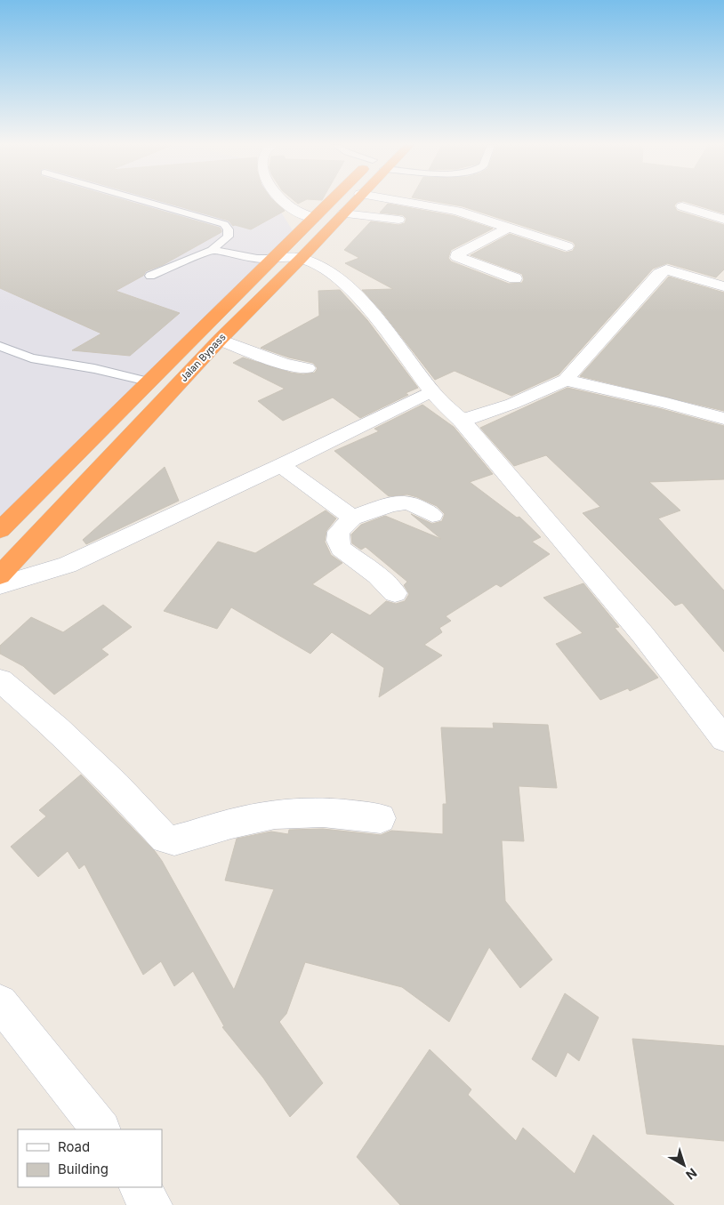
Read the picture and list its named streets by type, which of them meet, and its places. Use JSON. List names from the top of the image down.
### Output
{
  "streets": {
    "highway": ["Jalan Bypass"]
  },
  "legend": ["Road", "Building"],
  "north": "bottom right"
}
